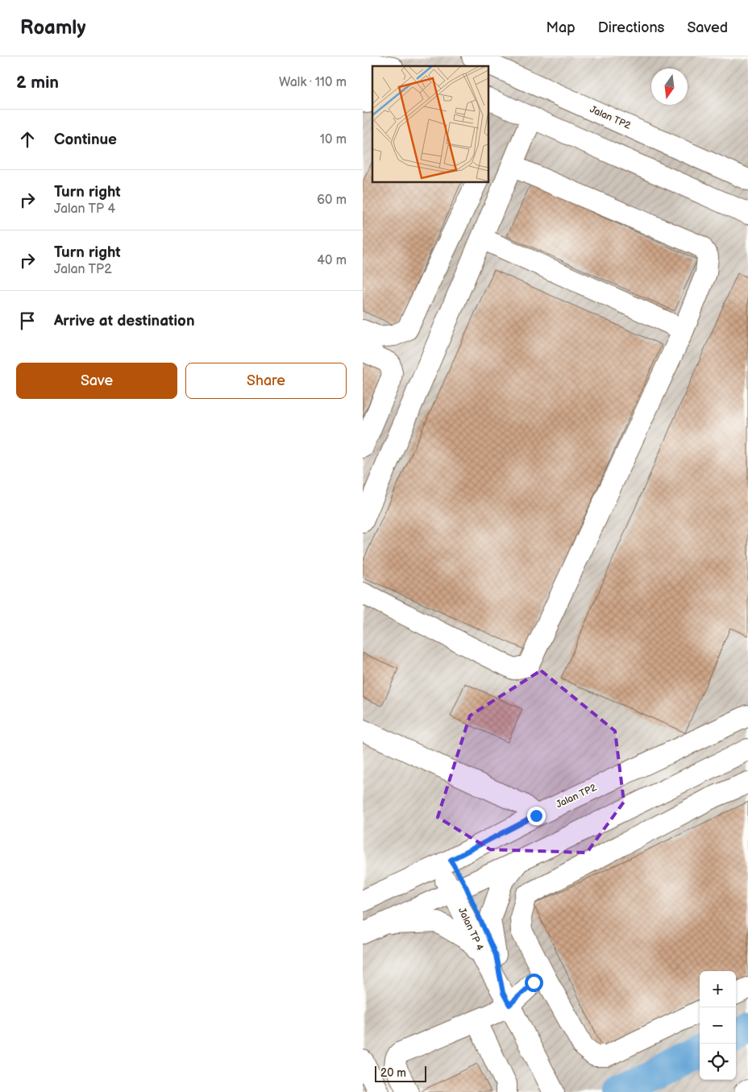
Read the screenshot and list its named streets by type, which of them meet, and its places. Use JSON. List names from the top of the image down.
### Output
{
  "streets": {
    "street": ["Jalan TP2", "Jalan TP 4"]
  },
  "crossings": [
    ["Jalan TP2", "Jalan TP 4"]
  ],
  "scale_bar": "20 m",
  "north": "bottom",
  "page": {
    "header": "Roamly",
    "nav": ["Map", "Directions", "Saved"],
    "heading": ["2 min", "Walk · 110 m"],
    "list": [
      ["Continue", "10 m"],
      ["Turn right", "Jalan TP 4", "60 m"],
      ["Turn right", "Jalan TP2", "40 m"],
      "Arrive at destination"
    ],
    "buttons": ["Save", "Share"],
    "map_buttons": ["+", "−"],
    "scale": "20 m"
  }
}
